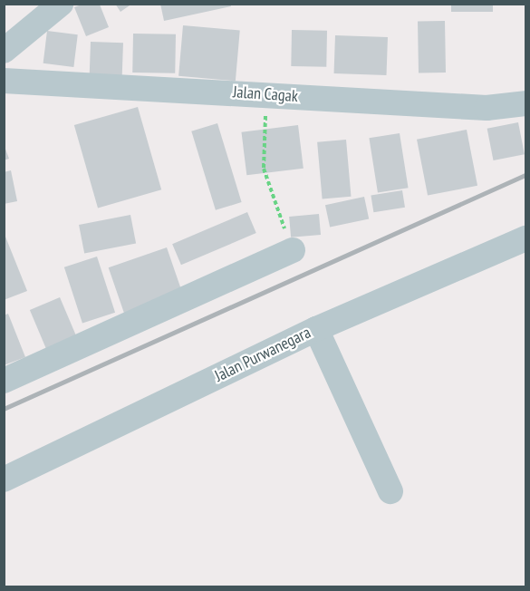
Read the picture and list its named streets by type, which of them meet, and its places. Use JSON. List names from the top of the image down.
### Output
{
  "streets": {
    "street": ["Jalan Cagak", "Jalan Purwanegara"]
  }
}
